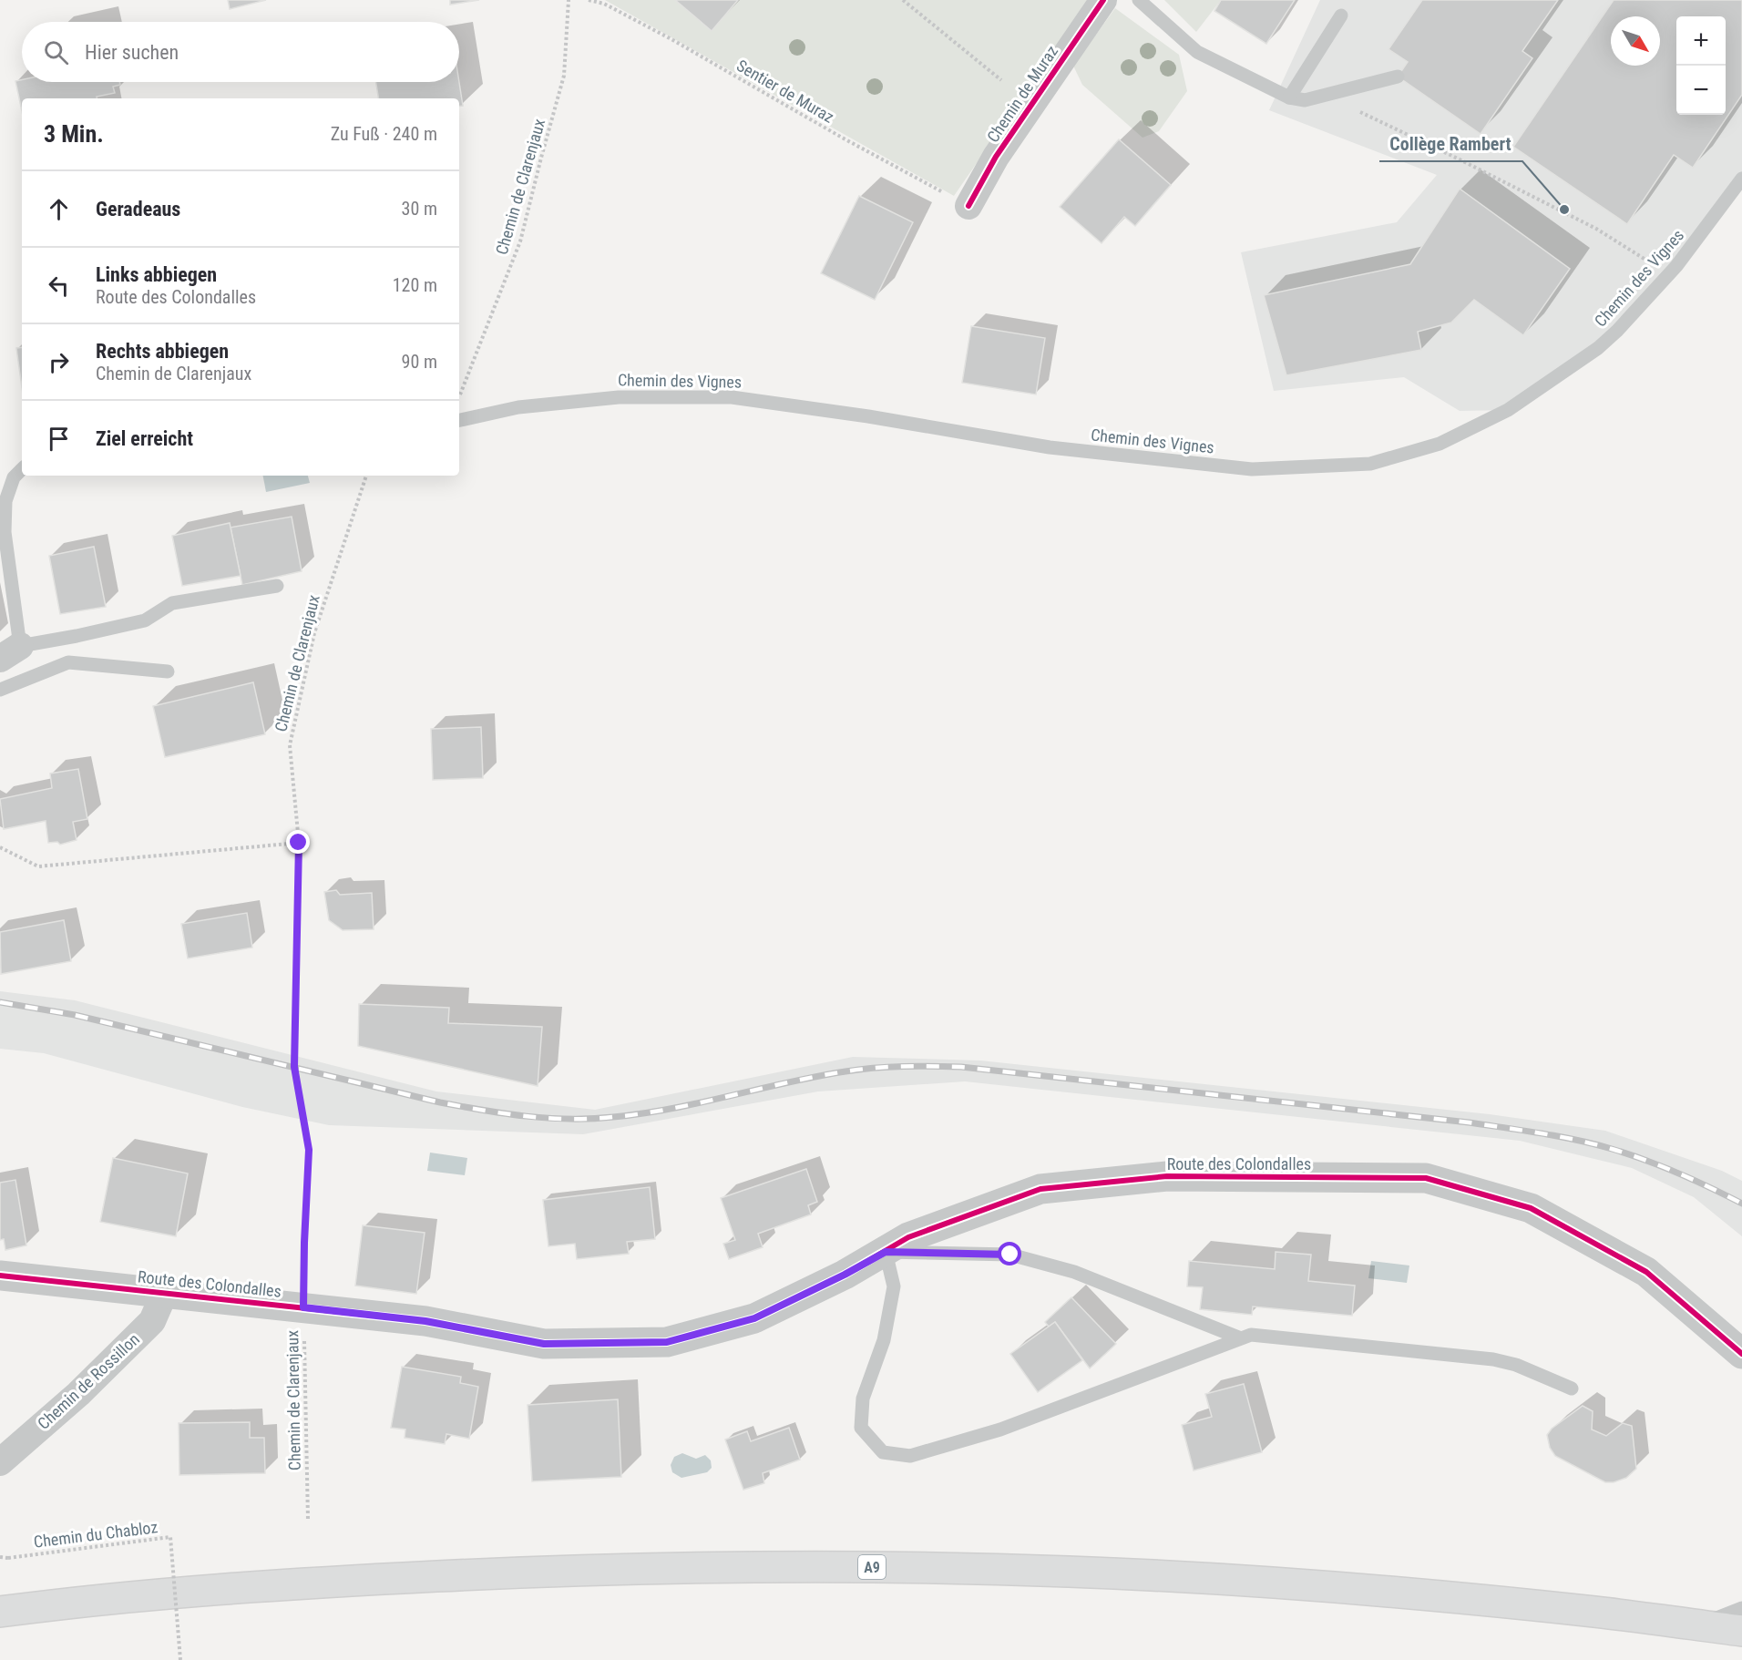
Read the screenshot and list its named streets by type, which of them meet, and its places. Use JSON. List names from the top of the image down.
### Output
{
  "streets": {
    "highway": ["A9"],
    "street": ["Chemin de Muraz", "Route des Colondalles", "Chemin de Rossillon"],
    "lane": ["Chemin des Vignes"],
    "path": ["Sentier de Muraz", "Chemin de Clarenjaux", "Chemin du Chabloz"]
  },
  "crossings": [
    ["Sentier de Muraz", "Chemin de Muraz"],
    ["Chemin de Clarenjaux", "Route des Colondalles"],
    ["Route des Colondalles", "Chemin de Rossillon"]
  ],
  "places": ["Collège Rambert"],
  "north": "bottom right",
  "page": {
    "map_buttons": ["+", "−"],
    "search": "Hier suchen",
    "heading": ["3 Min.", "Zu Fuß · 240 m"],
    "list": [
      ["Geradeaus", "30 m"],
      ["Links abbiegen", "Route des Colondalles", "120 m"],
      ["Rechts abbiegen", "Chemin de Clarenjaux", "90 m"],
      "Ziel erreicht"
    ]
  }
}
